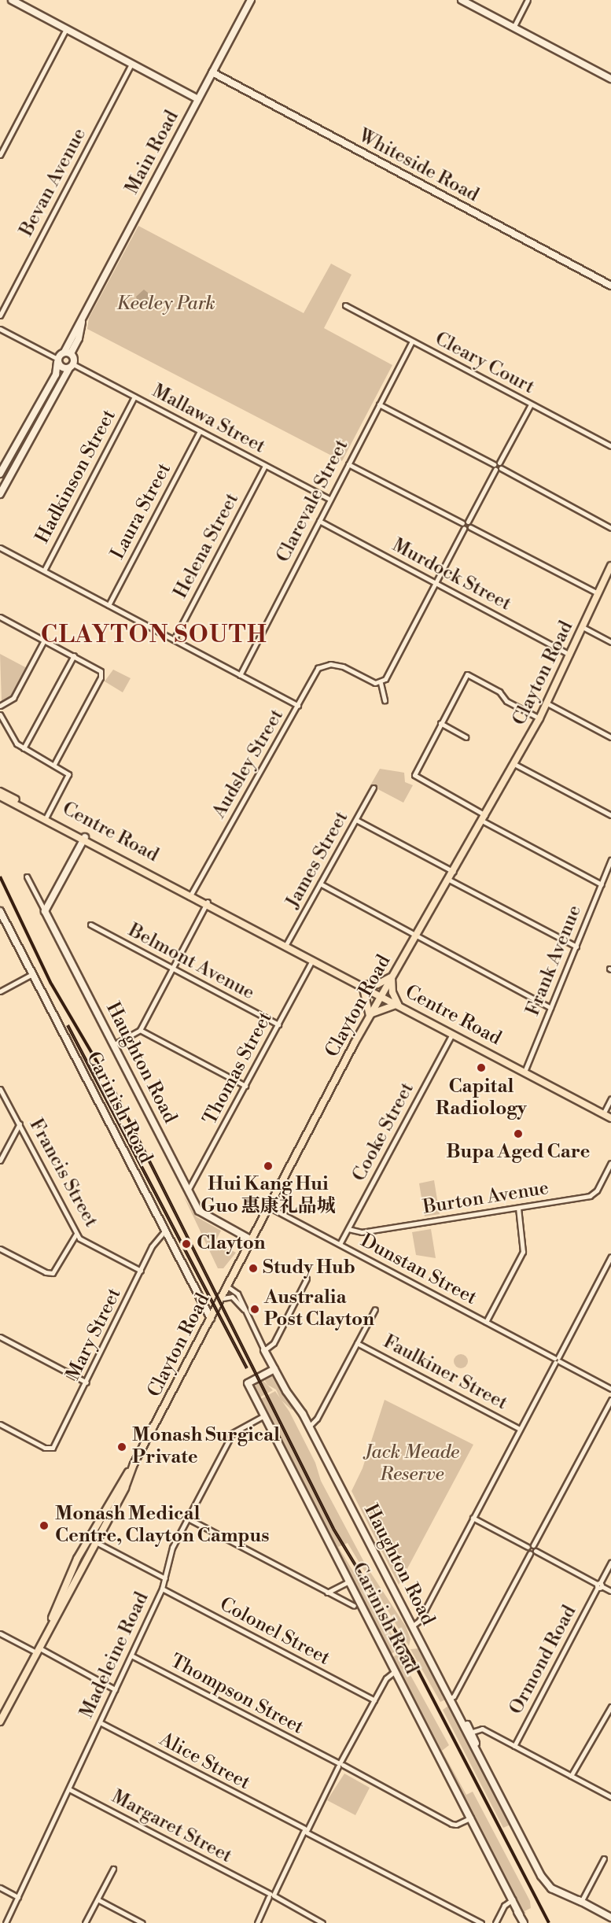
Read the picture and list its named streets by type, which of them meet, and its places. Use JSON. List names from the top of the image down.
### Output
{
  "streets": {
    "main road": ["Clayton Road", "Centre Road"],
    "street": [
      "Main Road",
      "Whiteside Road",
      "Bevan Avenue",
      "Cleary Court",
      "Mallawa Street",
      "Hadkinson Street",
      "Clarevale Street",
      "Laura Street",
      "Helena Street",
      "Murdock Street",
      "Audsley Street",
      "James Street",
      "Frank Avenue",
      "Belmont Avenue",
      "Haughton Road",
      "Thomas Street",
      "Carinish Road",
      "Cooke Street",
      "Francis Street",
      "Burton Avenue",
      "Dunstan Street",
      "Mary Street",
      "Faulkiner Street",
      "Colonel Street",
      "Madeleine Road",
      "Ormond Road",
      "Thompson Street",
      "Alice Street",
      "Margaret Street"
    ]
  },
  "crossings": [
    ["Main Road", "Whiteside Road"],
    ["Cleary Court", "Clarevale Street"],
    ["Mallawa Street", "Hadkinson Street"],
    ["Mallawa Street", "Clarevale Street"],
    ["Mallawa Street", "Laura Street"],
    ["Mallawa Street", "Helena Street"],
    ["Clarevale Street", "Murdock Street"],
    ["Murdock Street", "Clayton Road"],
    ["Clayton Road", "Centre Road"],
    ["Clayton Road", "Haughton Road"],
    ["Clayton Road", "Carinish Road"],
    ["Clayton Road", "Dunstan Street"],
    ["Audsley Street", "Centre Road"],
    ["Centre Road", "James Street"],
    ["Centre Road", "Frank Avenue"],
    ["Centre Road", "Thomas Street"],
    ["Centre Road", "Cooke Street"],
    ["Belmont Avenue", "Thomas Street"],
    ["Haughton Road", "Thomas Street"],
    ["Haughton Road", "Carinish Road"],
    ["Carinish Road", "Mary Street"],
    ["Carinish Road", "Madeleine Road"],
    ["Carinish Road", "Thompson Street"],
    ["Cooke Street", "Burton Avenue"],
    ["Cooke Street", "Dunstan Street"],
    ["Francis Street", "Mary Street"],
    ["Colonel Street", "Madeleine Road"],
    ["Madeleine Road", "Thompson Street"],
    ["Madeleine Road", "Alice Street"],
    ["Madeleine Road", "Margaret Street"]
  ],
  "districts": ["CLAYTON SOUTH"],
  "parks": ["Keeley Park", "Jack Meade Reserve"],
  "places": [
    "Capital Radiology",
    "Bupa Aged Care",
    "Hui Kang Hui Guo 惠康礼品城",
    "Clayton",
    "Study Hub",
    "Australia Post Clayton",
    "Monash Surgical Private",
    "Monash Medical Centre, Clayton Campus"
  ]
}
